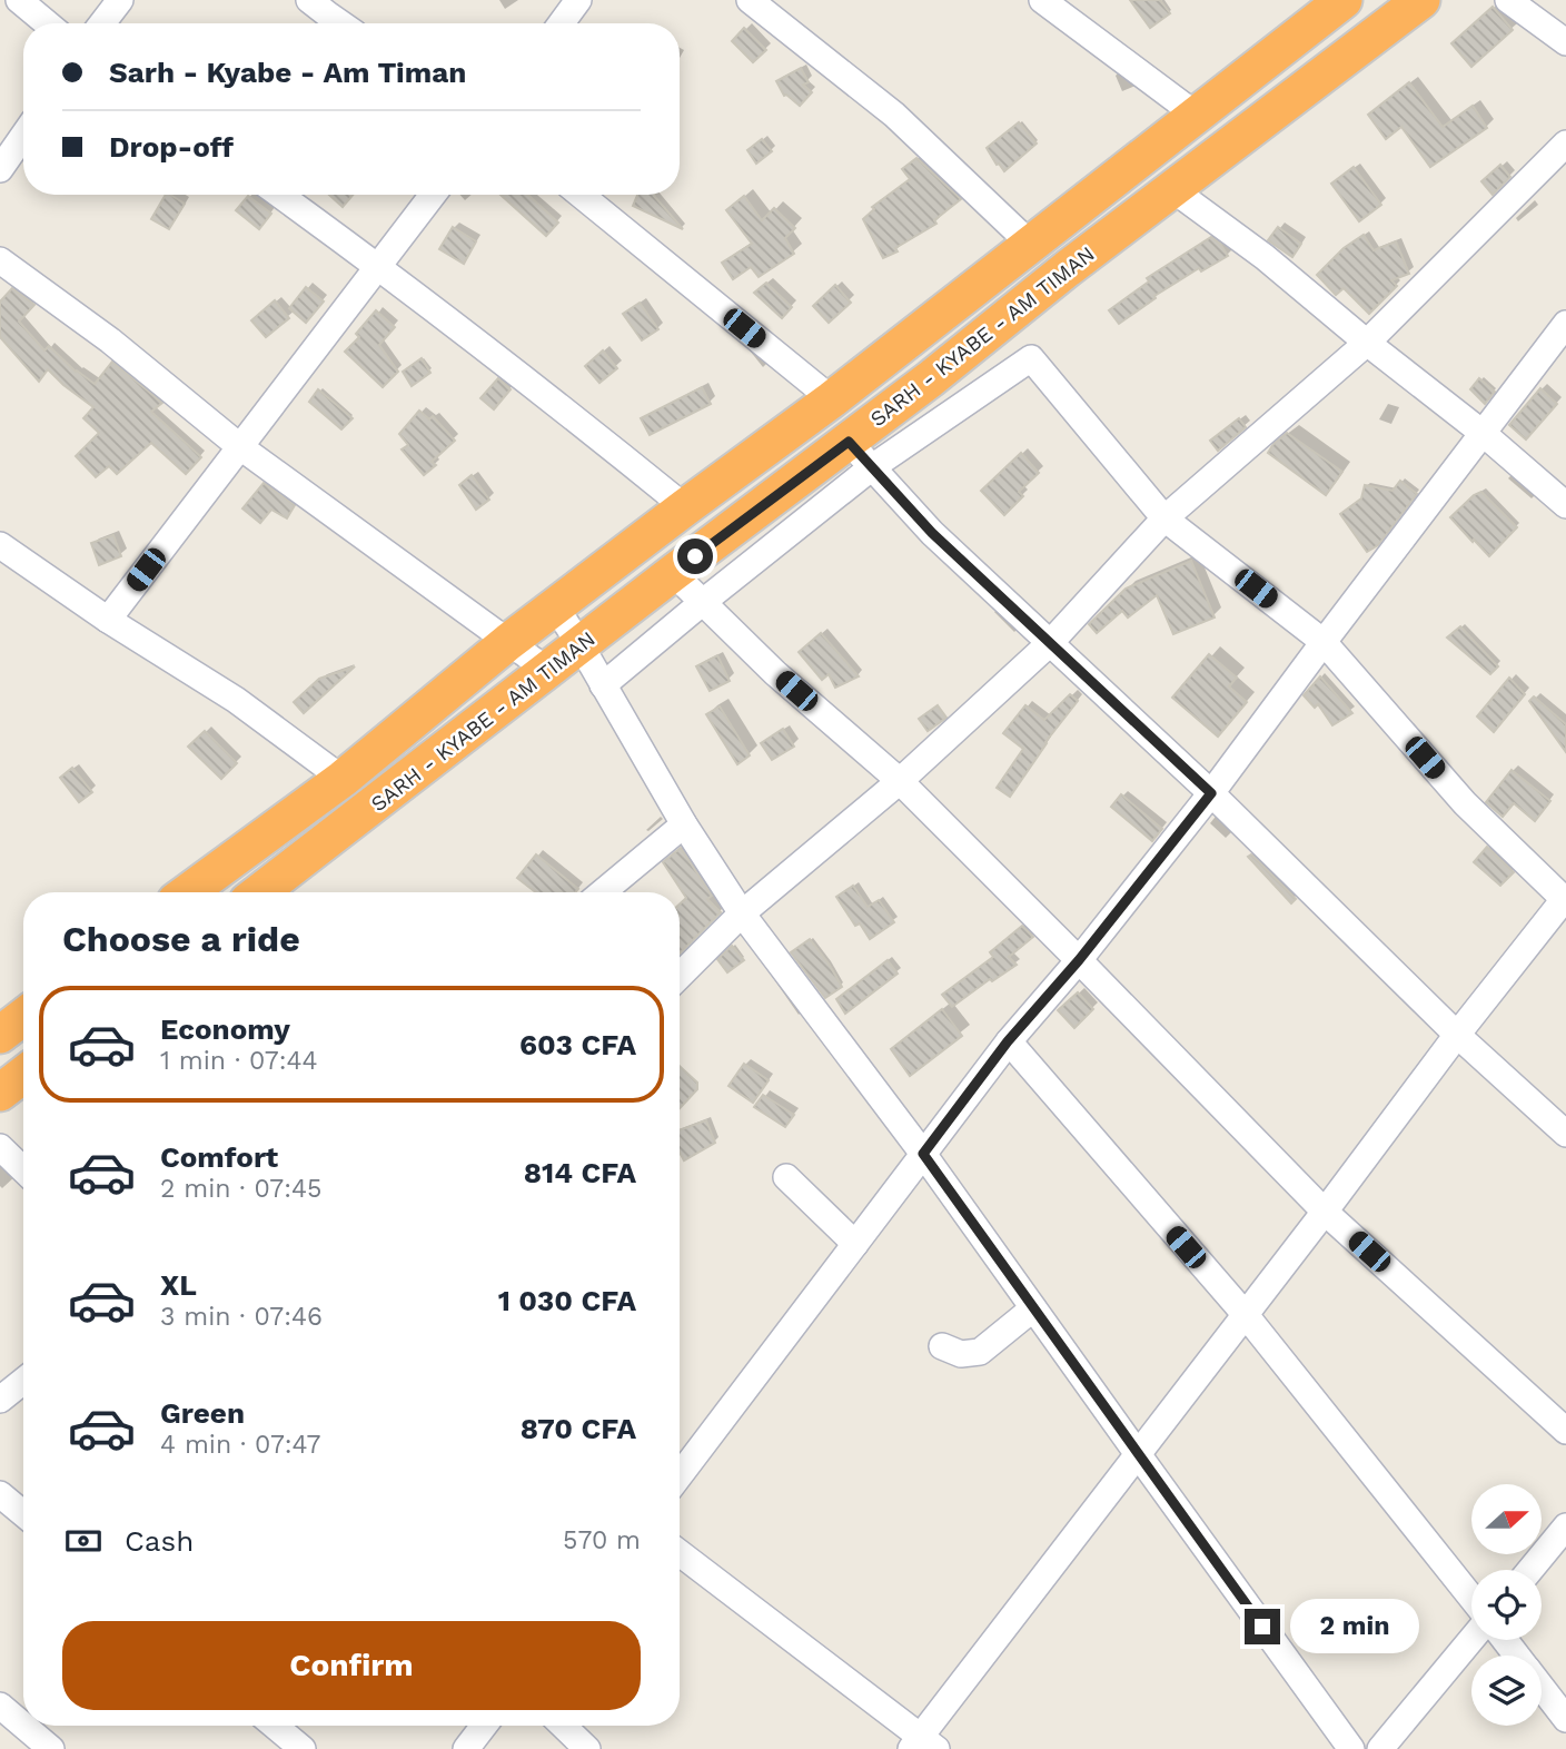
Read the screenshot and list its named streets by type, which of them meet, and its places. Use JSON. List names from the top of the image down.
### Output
{
  "streets": {
    "highway": ["SARH - KYABE - AM TIMAN"]
  },
  "north": "right",
  "page": {
    "banner": ["Sarh - Kyabe - Am Timan", "Drop-off"],
    "heading": "Choose a ride",
    "list": [
      {
        "name": "Economy",
        "note": "1 min · 07:44",
        "value": "603 CFA"
      },
      {
        "name": "Comfort",
        "note": "2 min · 07:45",
        "value": "814 CFA"
      },
      {
        "name": "XL",
        "note": "3 min · 07:46",
        "value": "1 030 CFA"
      },
      {
        "name": "Green",
        "note": "4 min · 07:47",
        "value": "870 CFA"
      }
    ],
    "pay": ["Cash", "570 m"],
    "bubble": "2 min",
    "buttons": "Confirm"
  }
}
